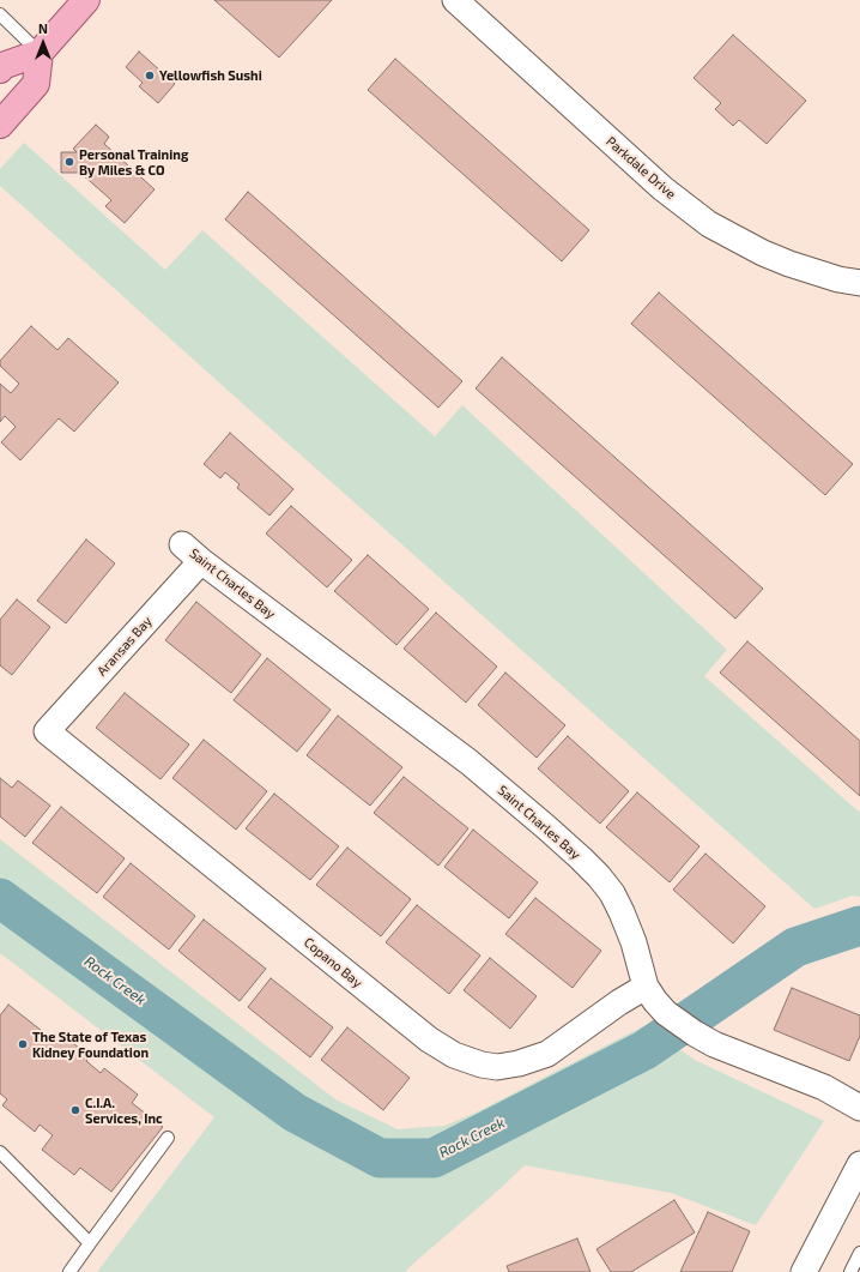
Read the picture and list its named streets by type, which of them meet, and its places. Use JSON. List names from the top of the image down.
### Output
{
  "streets": {
    "street": [
      "Parkdale Drive",
      "Saint Charles Bay",
      "Aransas Bay",
      "Copano Bay"
    ]
  },
  "crossings": [
    ["Saint Charles Bay", "Aransas Bay"],
    ["Saint Charles Bay", "Copano Bay"],
    ["Aransas Bay", "Copano Bay"]
  ],
  "water": ["Rock Creek"],
  "places": [
    "Yellowfish Sushi",
    "Personal Training By Miles & CO",
    "The State of Texas Kidney Foundation",
    "C.I.A. Services, Inc"
  ],
  "north": "top"
}
